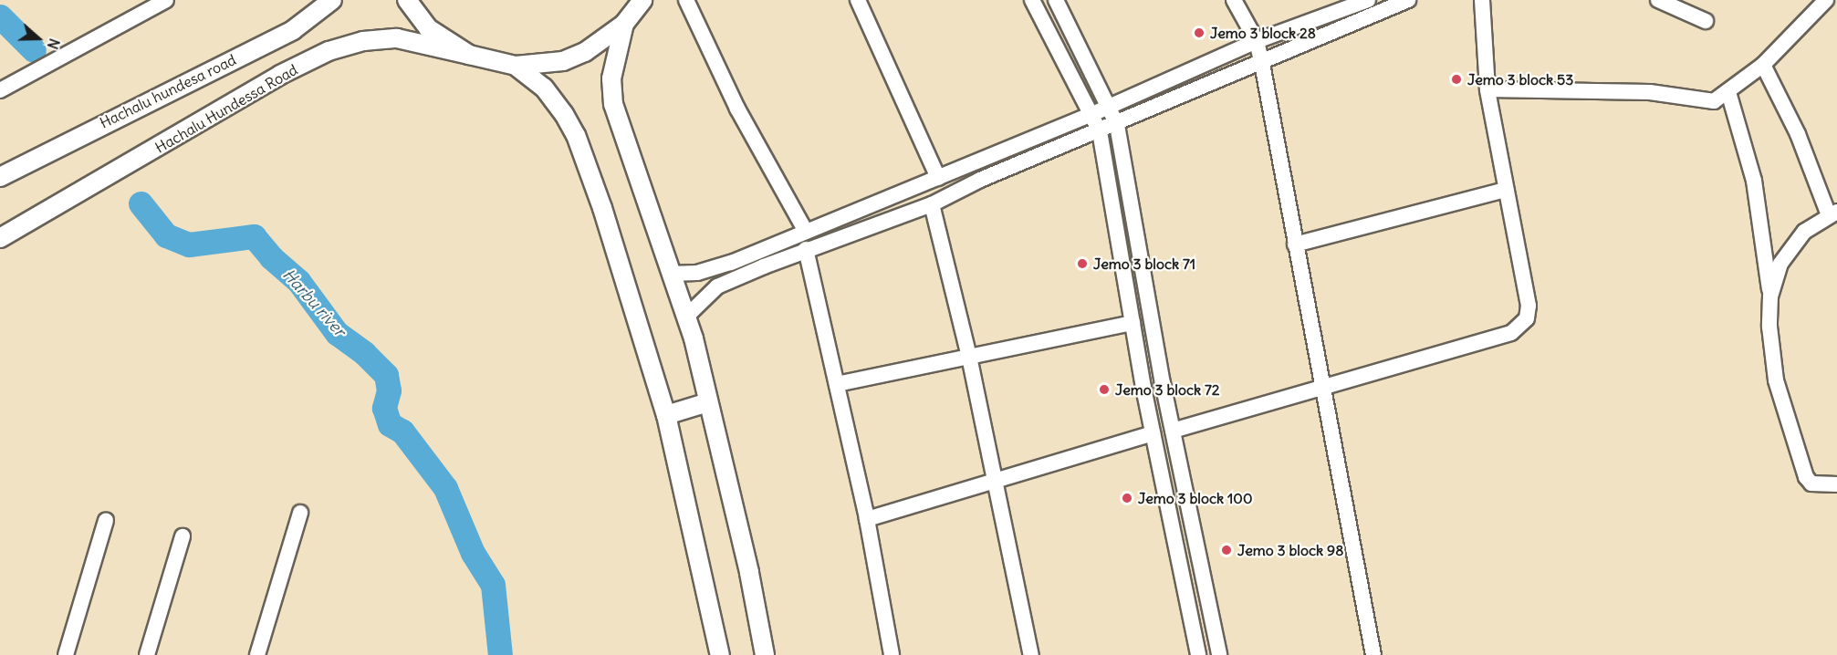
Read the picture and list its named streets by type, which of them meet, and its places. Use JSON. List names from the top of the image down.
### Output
{
  "streets": {
    "main road": ["Hachalu hundesa road", "Hachalu Hundessa Road"]
  },
  "water": ["Harbu river"],
  "places": [
    "Jemo 3 block 28",
    "Jemo 3 block 53",
    "Jemo 3 block 71",
    "Jemo 3 block 72",
    "Jemo 3 block 100",
    "Jemo 3 block 98"
  ],
  "north": "right"
}
